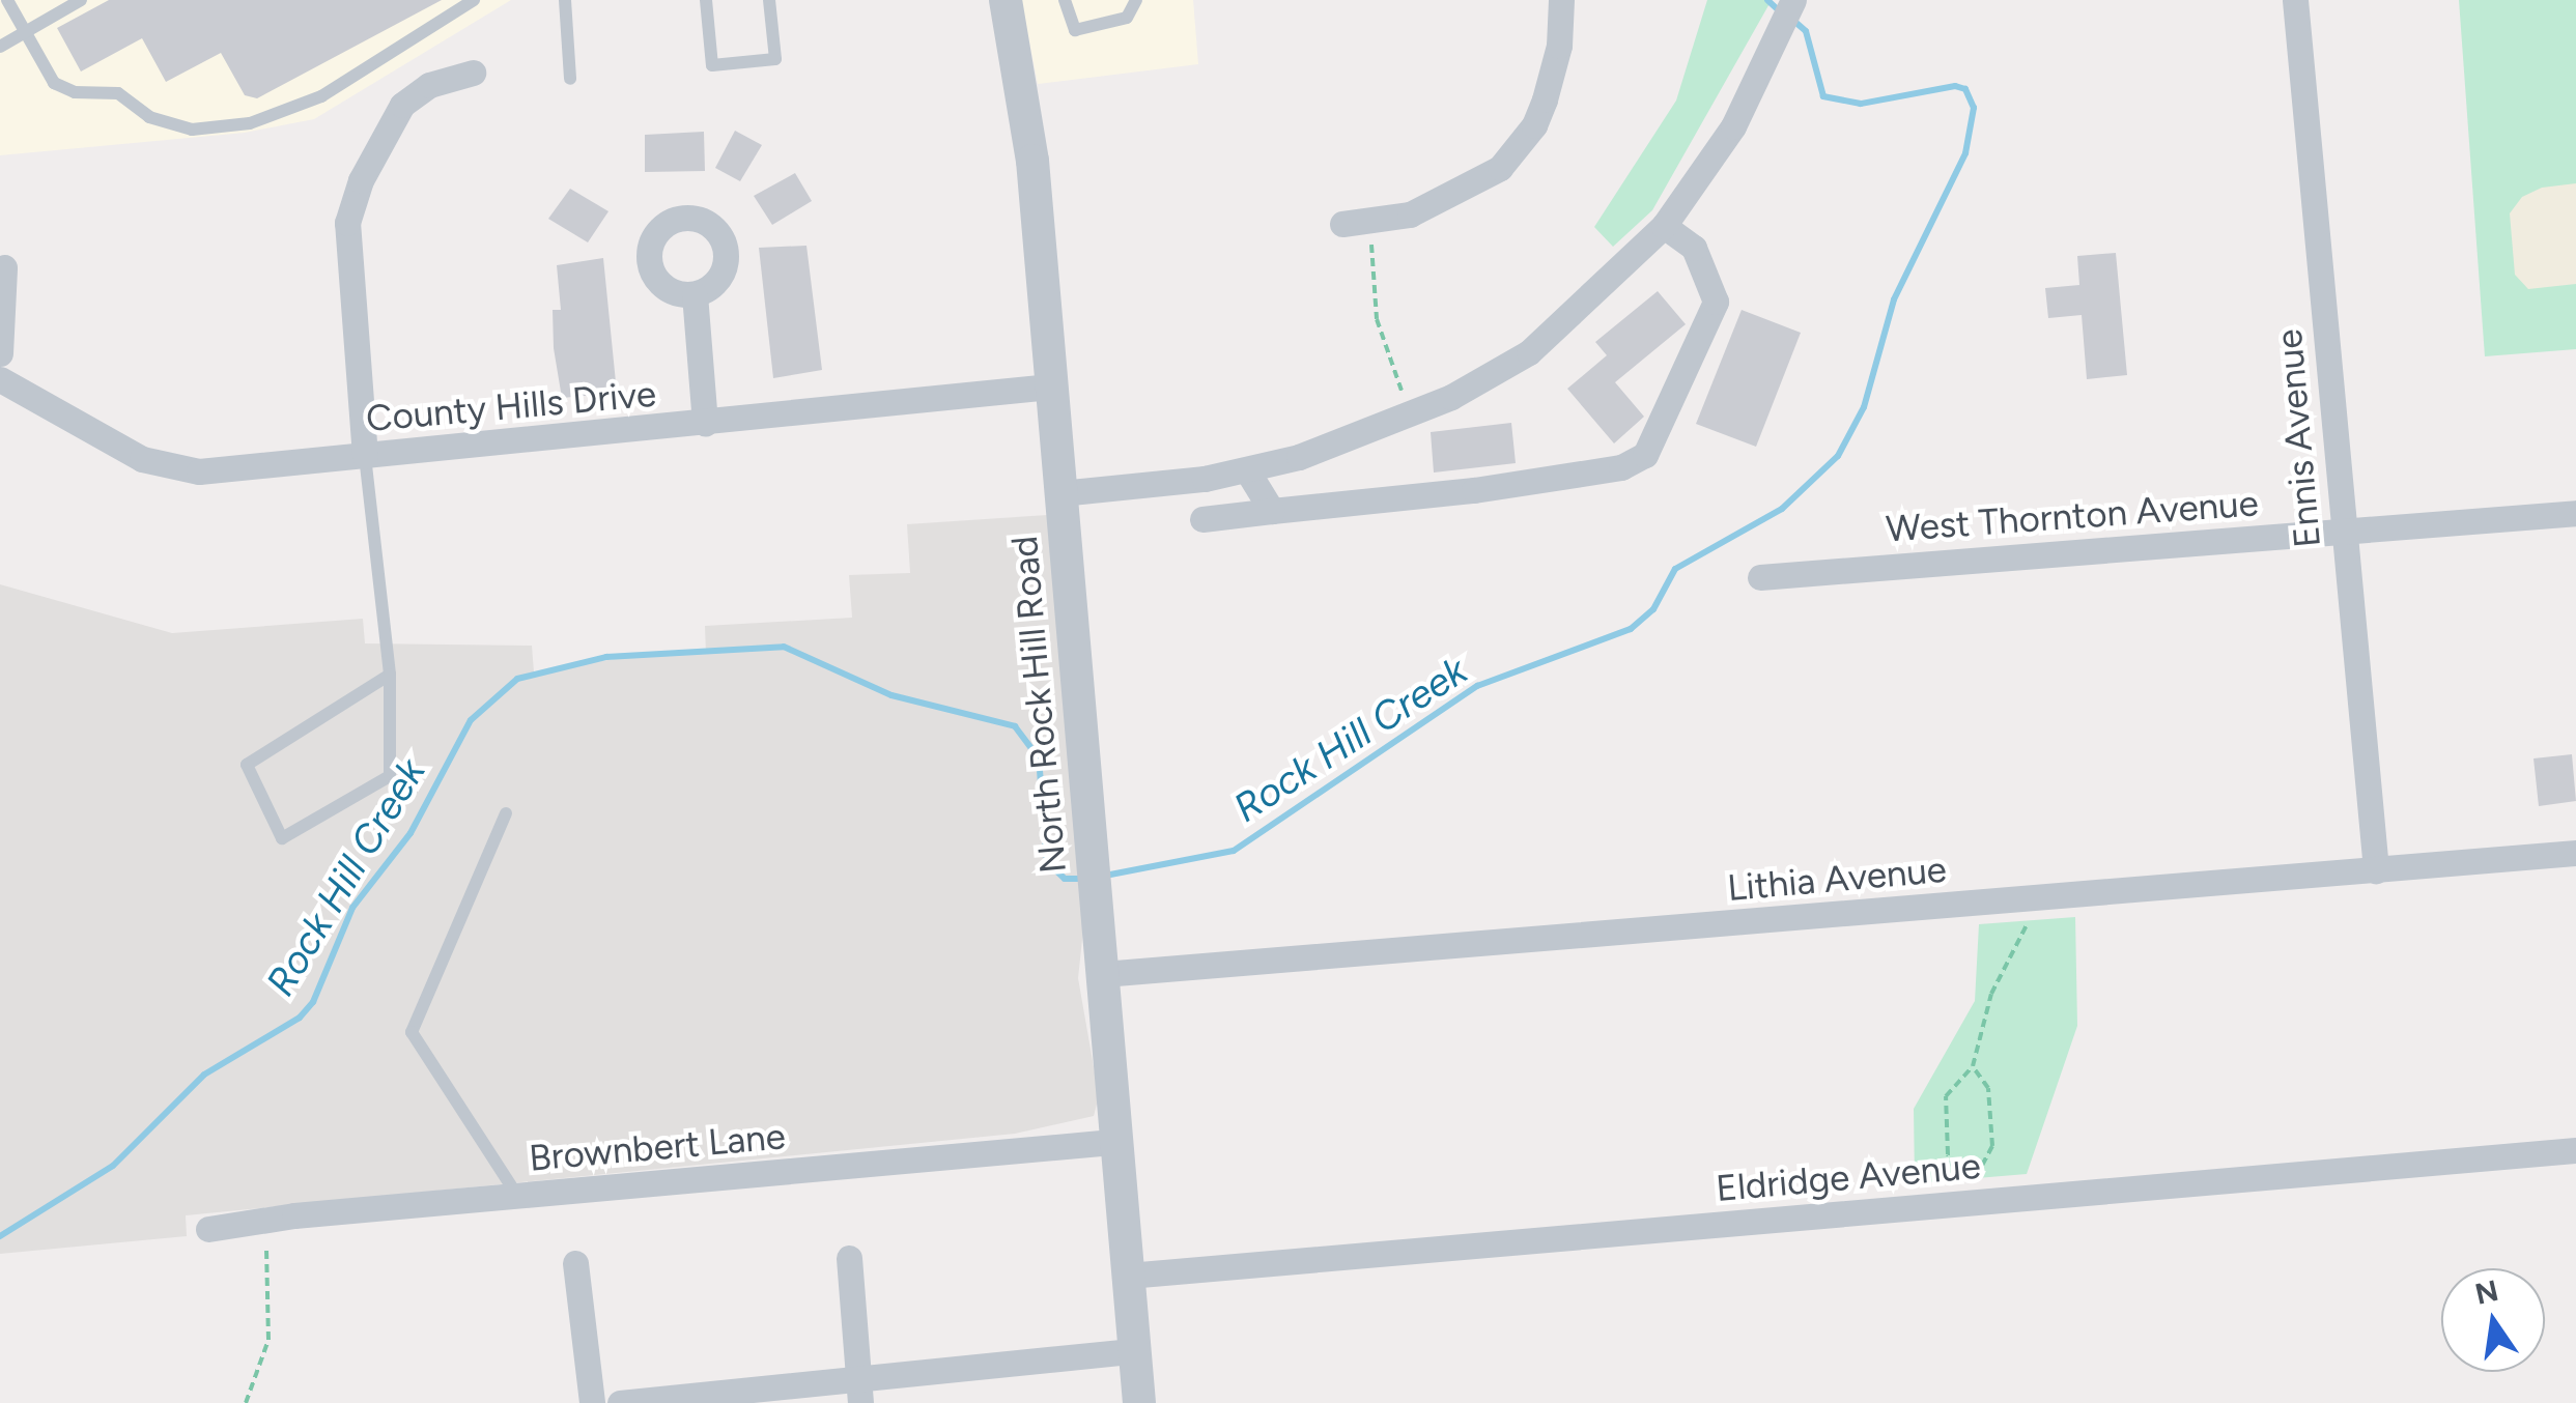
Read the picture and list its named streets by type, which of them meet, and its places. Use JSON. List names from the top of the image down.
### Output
{
  "streets": {
    "street": [
      "County Hills Drive",
      "Ennis Avenue",
      "West Thornton Avenue",
      "North Rock Hill Road",
      "Lithia Avenue",
      "Brownbert Lane",
      "Eldridge Avenue"
    ]
  },
  "crossings": [
    ["County Hills Drive", "North Rock Hill Road"],
    ["Ennis Avenue", "West Thornton Avenue"],
    ["Ennis Avenue", "Lithia Avenue"],
    ["North Rock Hill Road", "Lithia Avenue"],
    ["North Rock Hill Road", "Brownbert Lane"],
    ["North Rock Hill Road", "Eldridge Avenue"]
  ],
  "water": ["Rock Hill Creek"],
  "north": "top"
}
